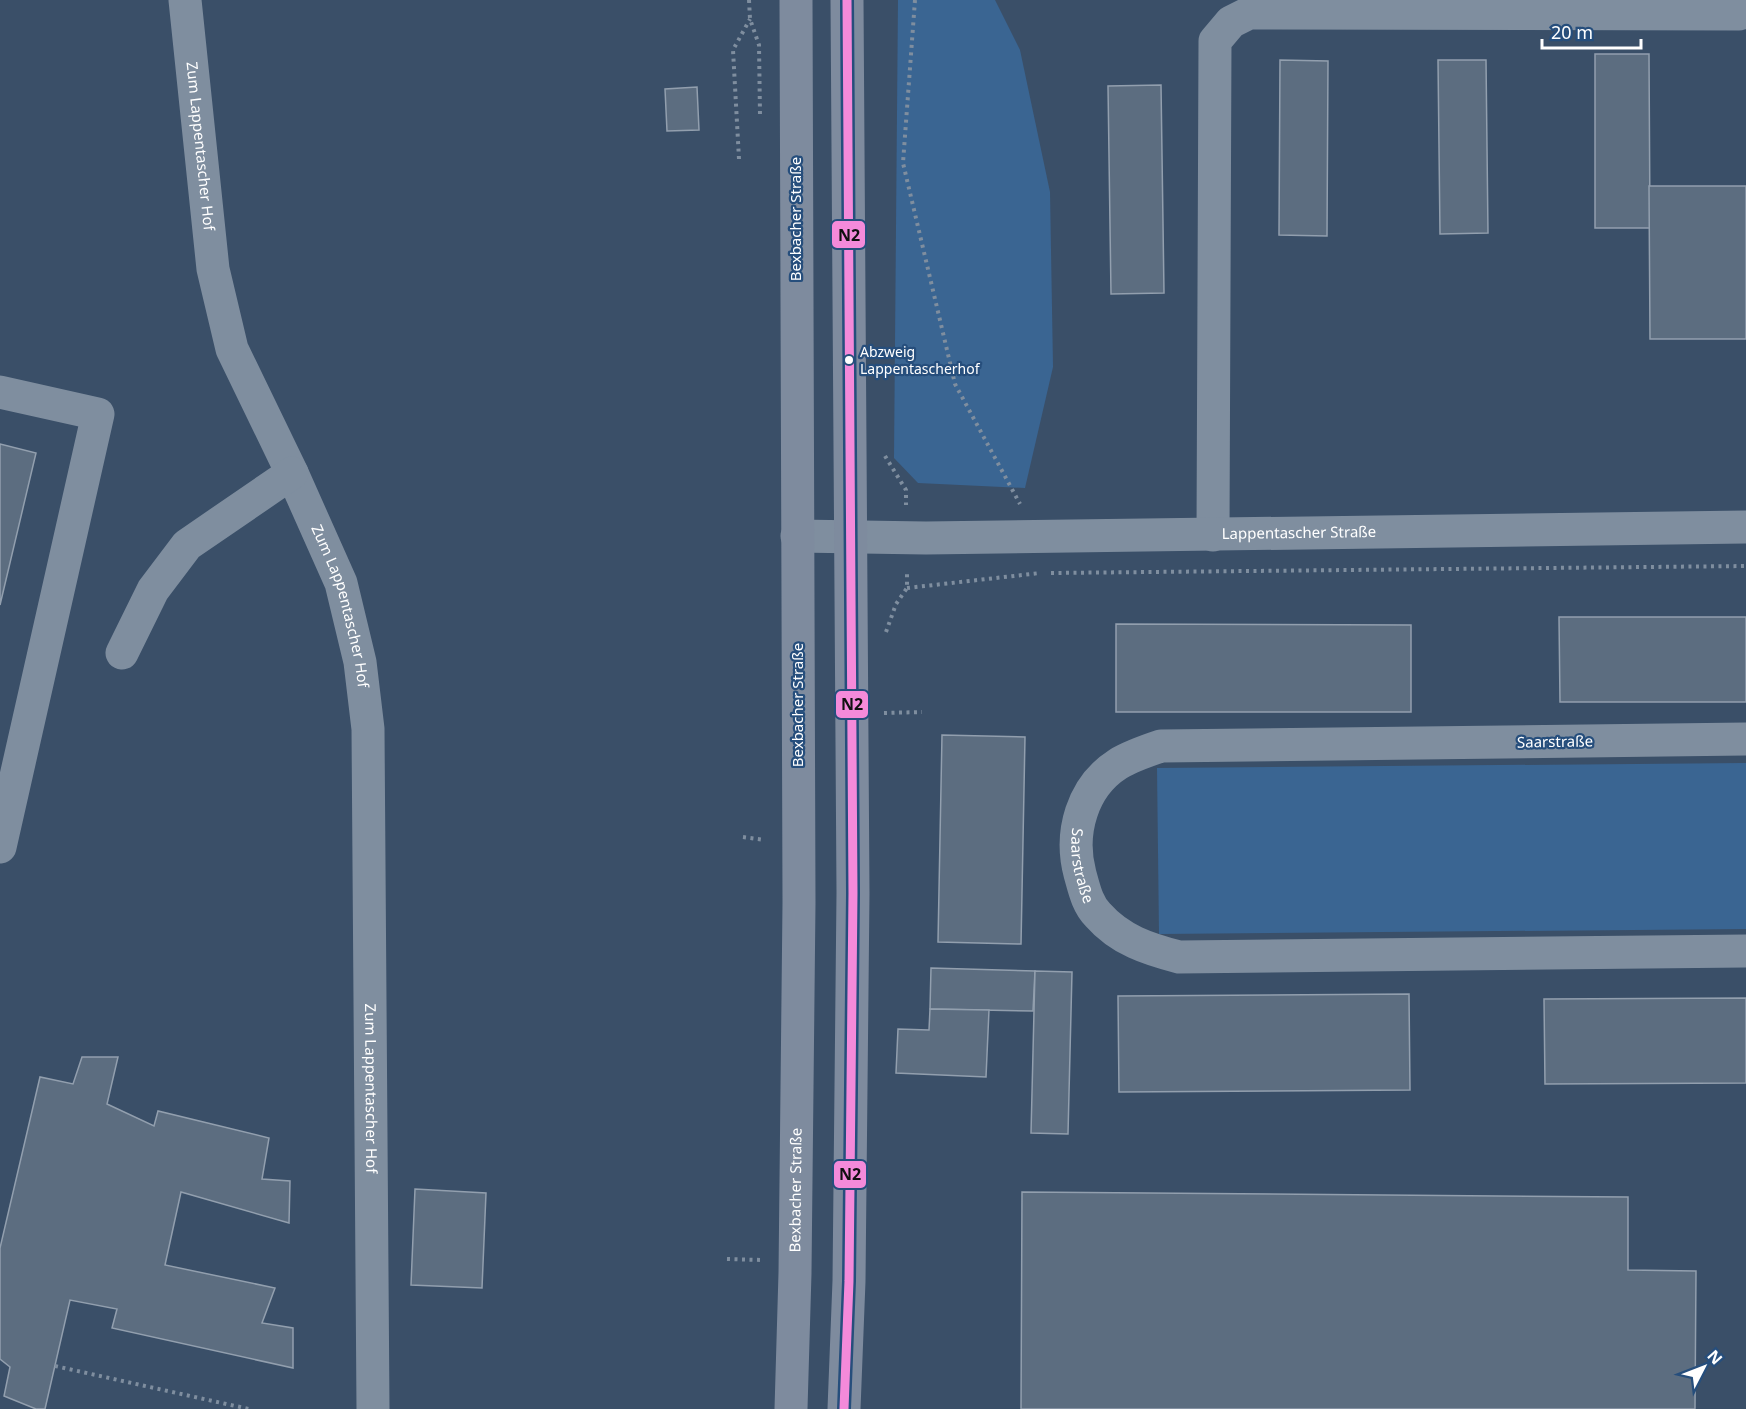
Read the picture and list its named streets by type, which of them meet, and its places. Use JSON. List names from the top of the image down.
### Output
{
  "streets": {
    "main road": ["Bexbacher Straße"],
    "street": ["Zum Lappentascher Hof", "Lappentascher Straße", "Saarstraße"]
  },
  "crossings": [
    ["Bexbacher Straße", "Lappentascher Straße"]
  ],
  "places": ["Abzweig Lappentascherhof"],
  "lines": ["transit line N2"],
  "scale_bar": "20 m",
  "north": "top right"
}
